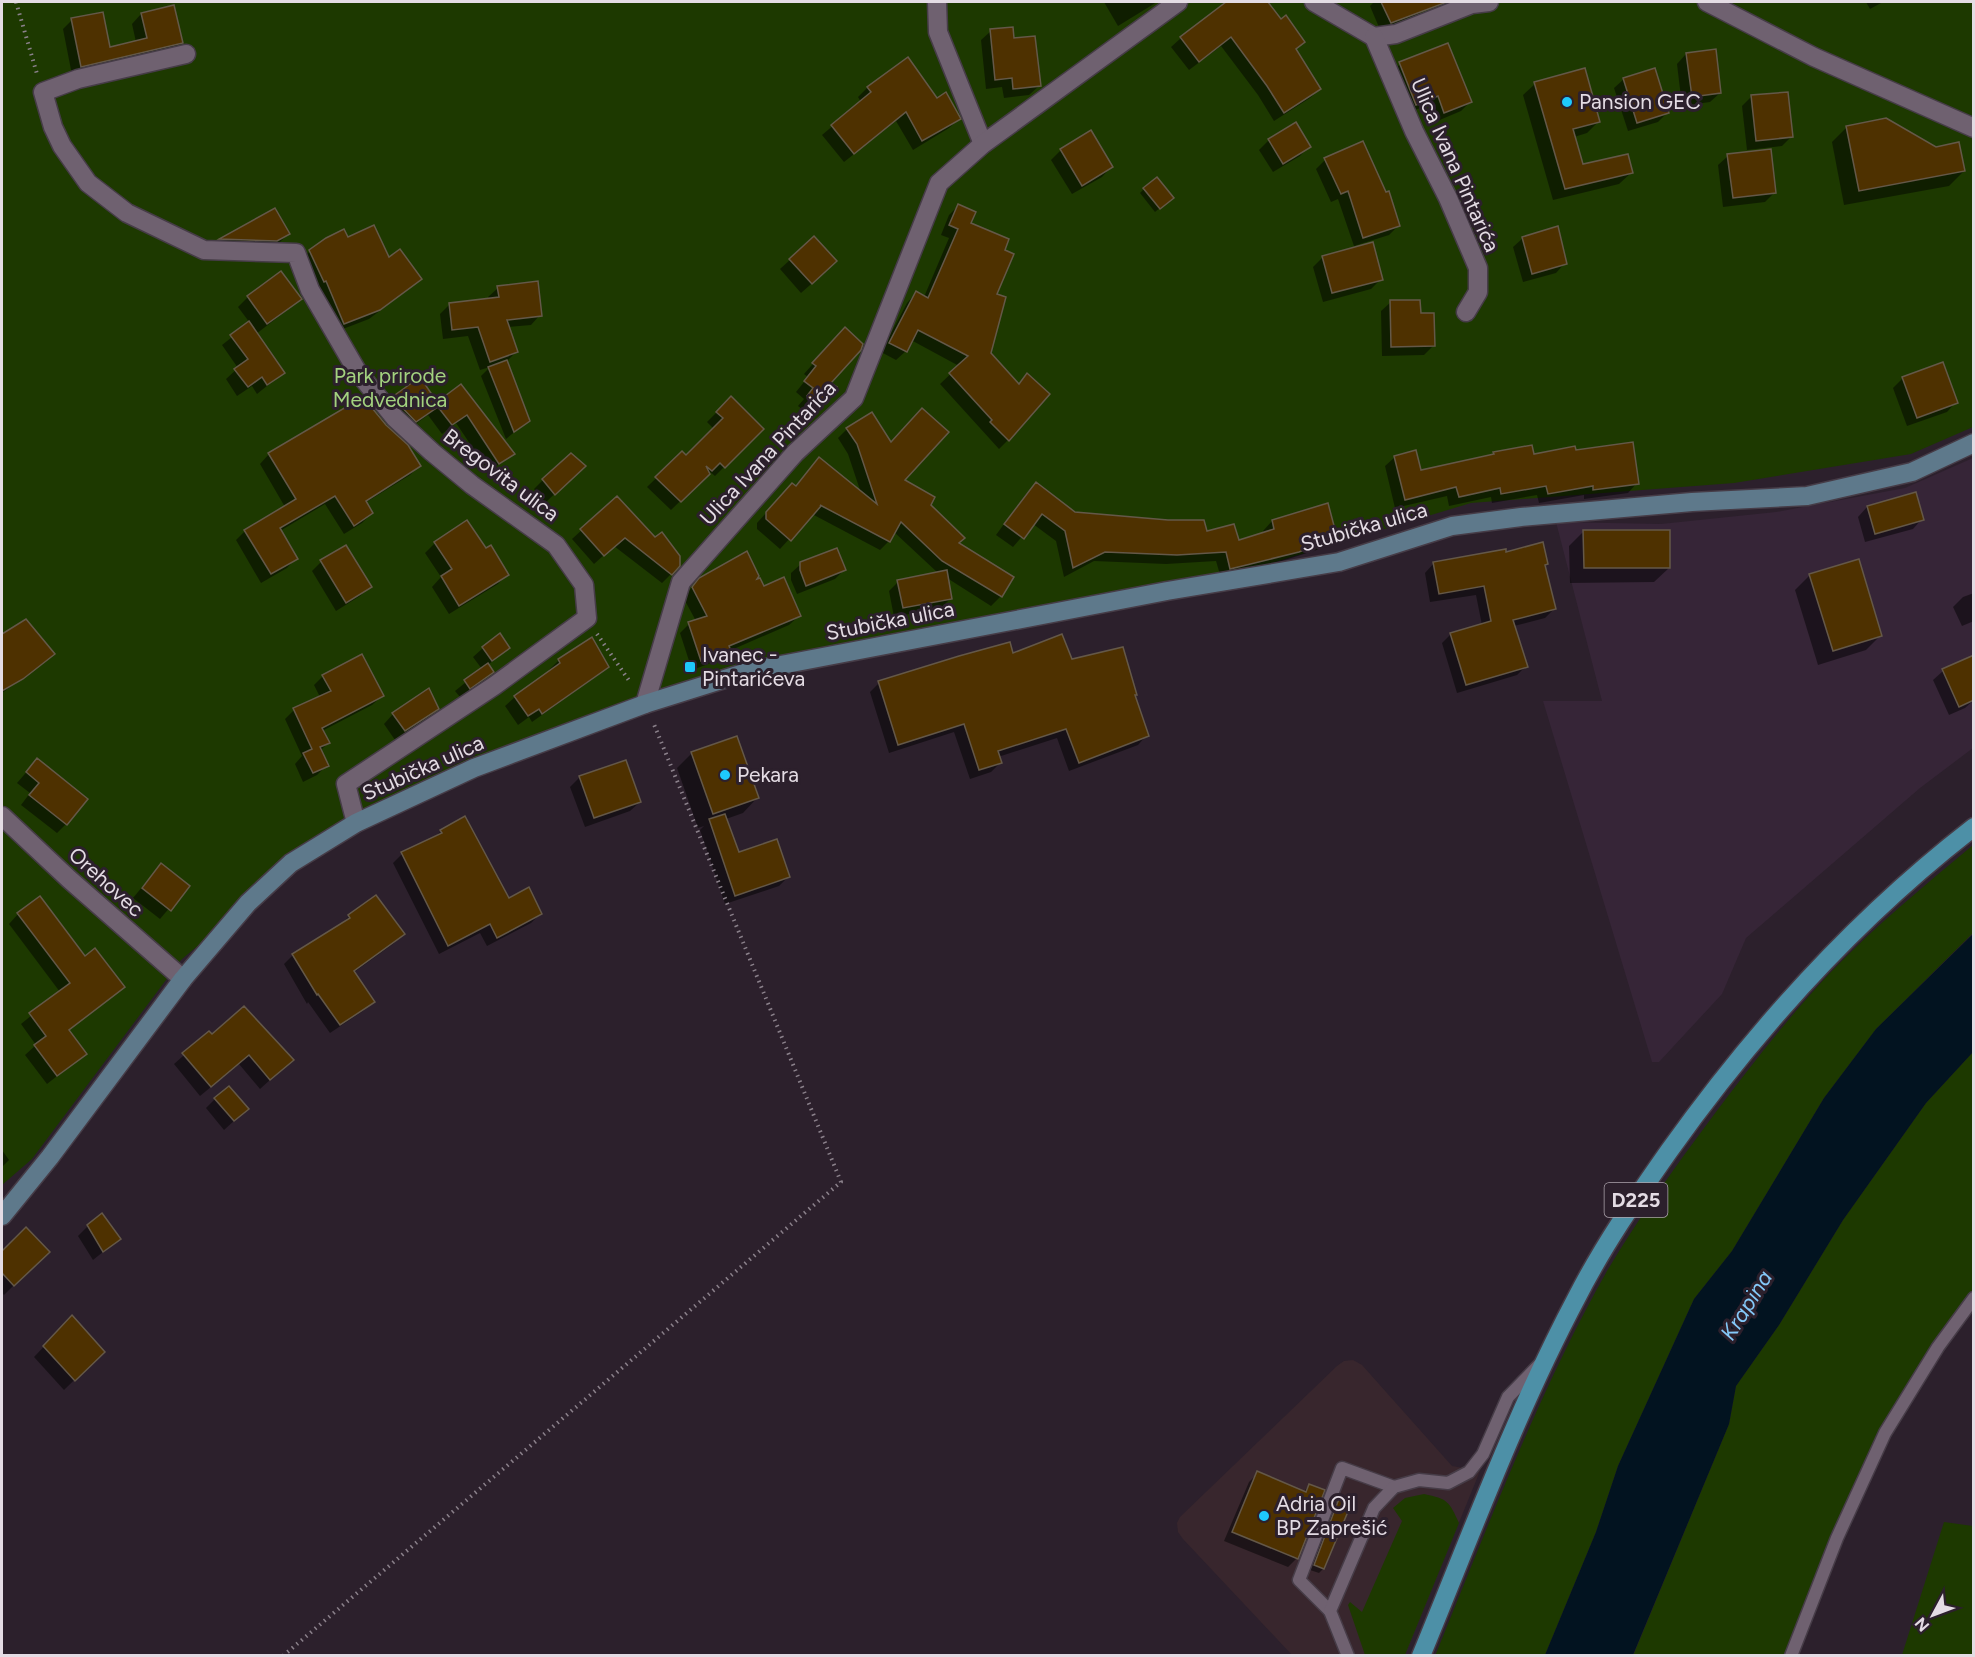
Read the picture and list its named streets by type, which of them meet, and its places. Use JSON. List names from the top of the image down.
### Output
{
  "streets": {
    "main road": ["Stubička ulica", "D225"],
    "street": ["Ulica Ivana Pintarića", "Bregovita ulica", "Orehovec"]
  },
  "crossings": [
    ["Ulica Ivana Pintarića", "Stubička ulica"],
    ["Stubička ulica", "Orehovec"]
  ],
  "water": ["Krapina"],
  "parks": ["Park prirode Medvednica"],
  "places": {
    "other": ["Pansion GEC", "Pekara", "Adria Oil BP Zaprešić"],
    "transit": ["Ivanec - Pintarićeva"]
  },
  "north": "bottom left"
}
